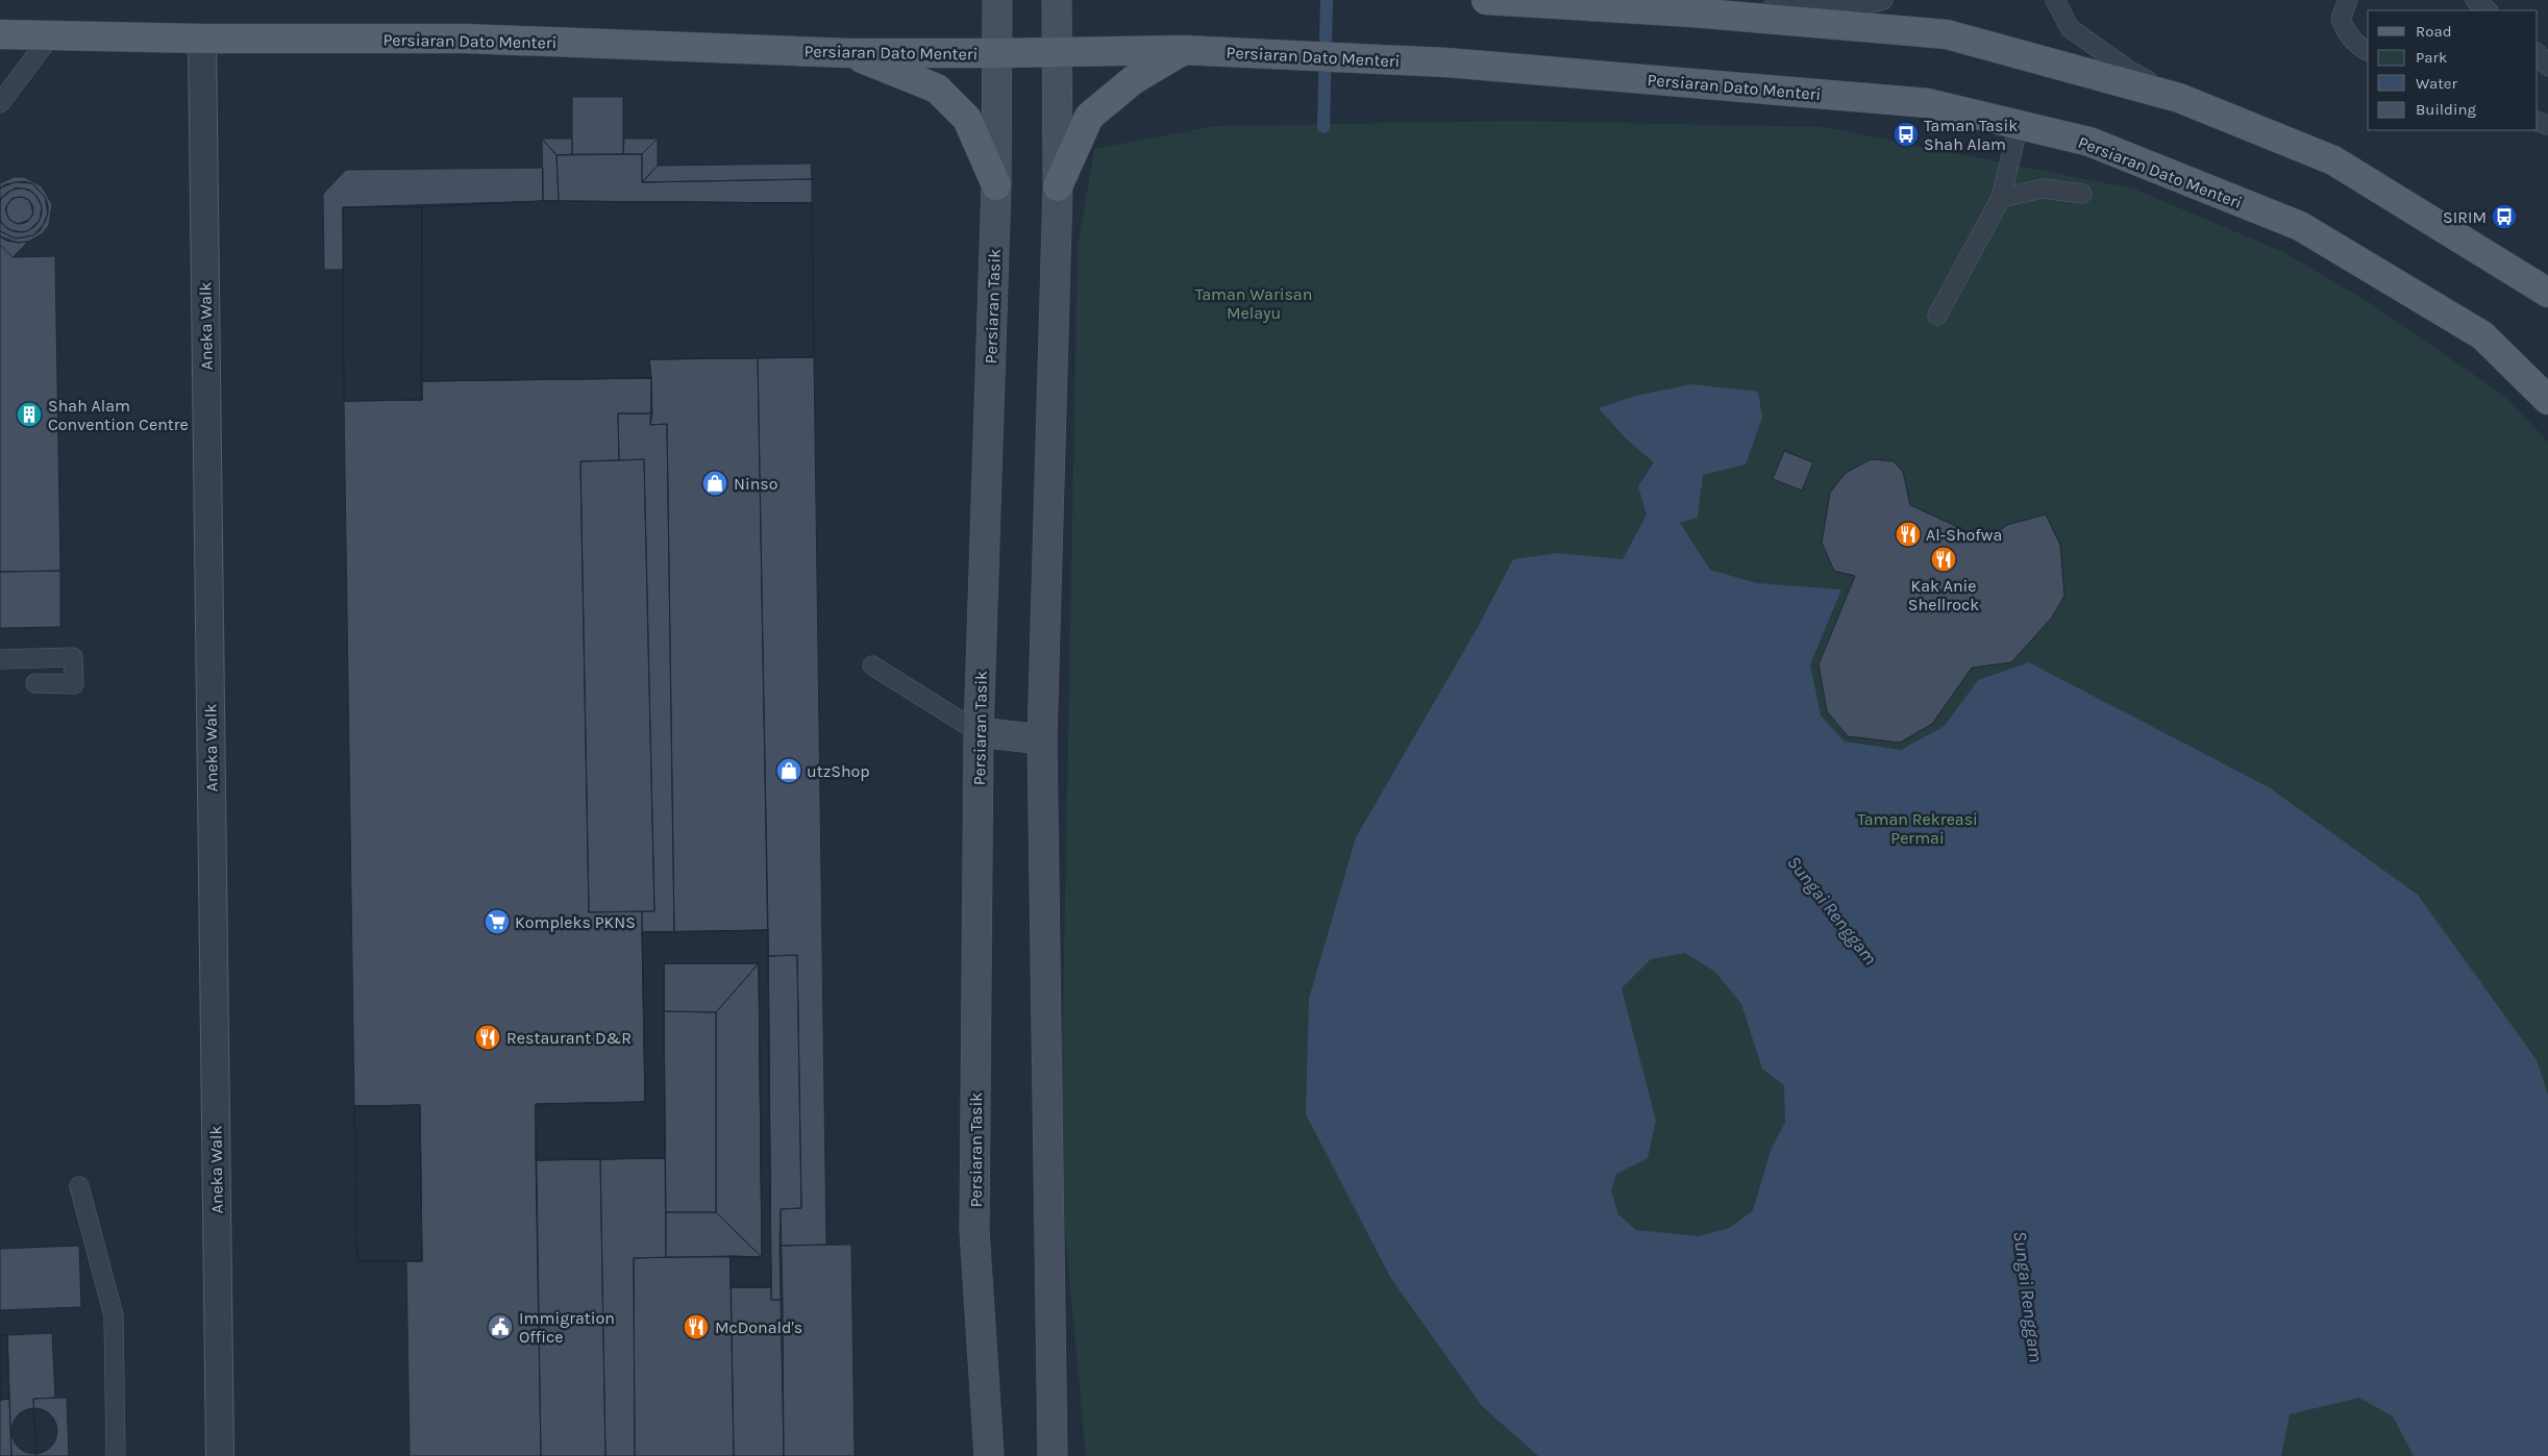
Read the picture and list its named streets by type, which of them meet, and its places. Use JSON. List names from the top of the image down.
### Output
{
  "streets": {
    "main road": ["Persiaran Dato Menteri", "Persiaran Tasik"],
    "street": ["Aneka Walk"]
  },
  "crossings": [
    ["Persiaran Dato Menteri", "Persiaran Tasik"],
    ["Persiaran Dato Menteri", "Aneka Walk"]
  ],
  "water": ["Sungai Renggam"],
  "parks": ["Taman Warisan Melayu", "Taman Rekreasi Permai"],
  "places": {
    "bus stop": ["Taman Tasik Shah Alam", "SIRIM"],
    "building": ["Shah Alam Convention Centre"],
    "shop": ["Ninso", "utzShop"],
    "restaurant": [
      "Al-Shofwa",
      "Kak Anie Shellrock",
      "Restaurant D&R",
      "McDonald's"
    ],
    "supermarket": ["Kompleks PKNS"],
    "public building": ["Immigration Office"]
  },
  "legend": [
    "Road",
    "Park",
    "Water",
    "Building"
  ]
}
